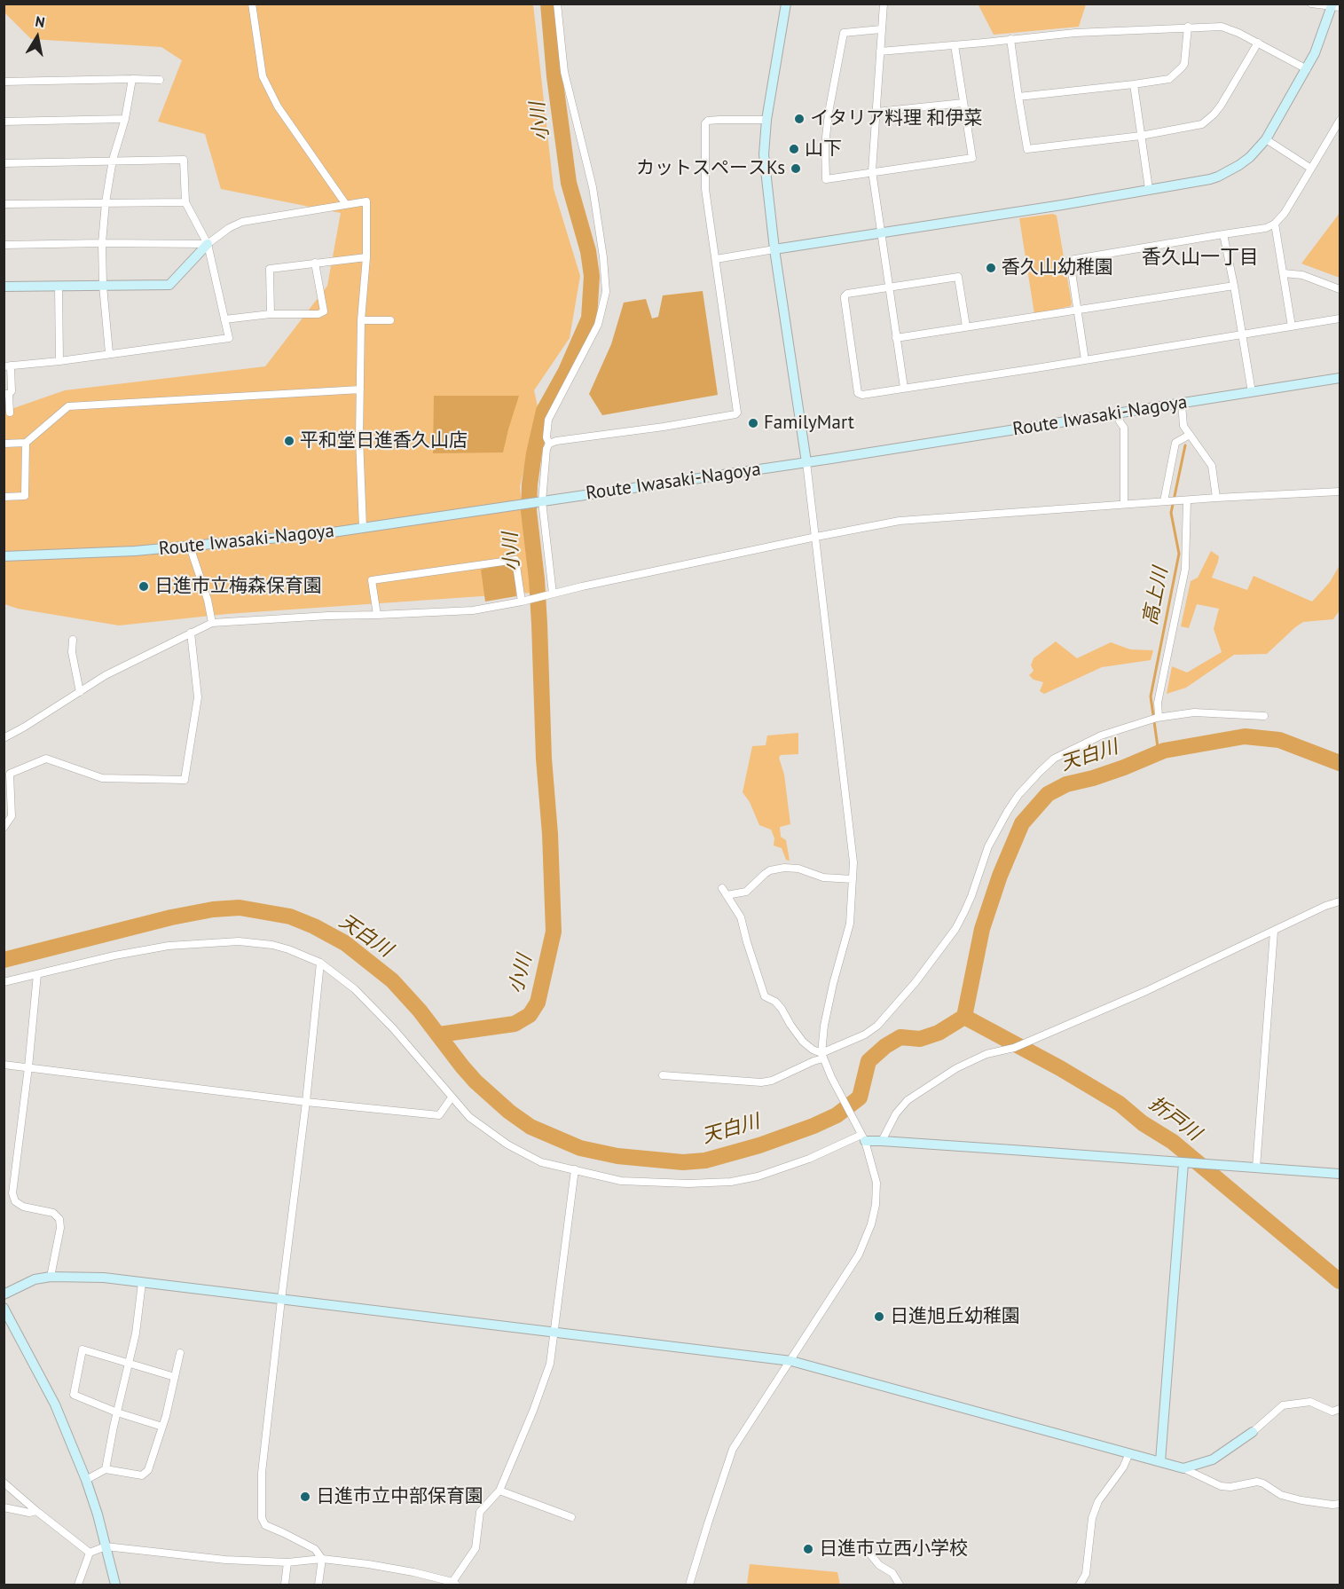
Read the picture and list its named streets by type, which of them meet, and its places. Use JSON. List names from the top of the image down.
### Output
{
  "streets": {
    "street": ["Route Iwasaki-Nagoya"]
  },
  "districts": ["香久山一丁目"],
  "water": [
    "小川",
    "高上川",
    "天白川",
    "折戸川"
  ],
  "places": [
    "イタリア料理 和伊菜",
    "山下",
    "カットスペースKs",
    "香久山幼稚園",
    "FamilyMart",
    "平和堂日進香久山店",
    "日進市立梅森保育園",
    "日進旭丘幼稚園",
    "日進市立中部保育園",
    "日進市立西小学校"
  ],
  "north": "top"
}
